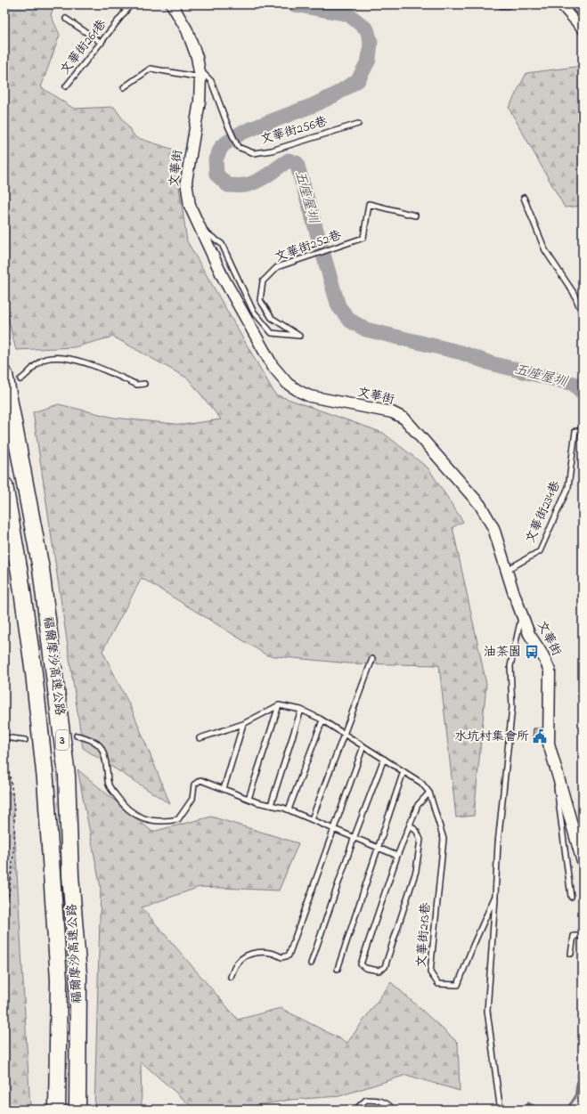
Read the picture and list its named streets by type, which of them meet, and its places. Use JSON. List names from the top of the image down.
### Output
{
  "streets": {
    "highway": ["福爾摩沙高速公路", "3"],
    "street": ["文華街"],
    "lane": [
      "文華街261巷",
      "文華街256巷",
      "文華街252巷",
      "文華街234巷",
      "文華街213巷"
    ]
  },
  "crossings": [
    ["文華街256巷", "文華街"],
    ["文華街", "文華街252巷"],
    ["文華街", "文華街234巷"],
    ["文華街", "文華街213巷"]
  ],
  "water": ["五座屋圳"],
  "places": {
    "bus stop": ["油茶園"],
    "public building": ["水坑村集會所"]
  }
}
